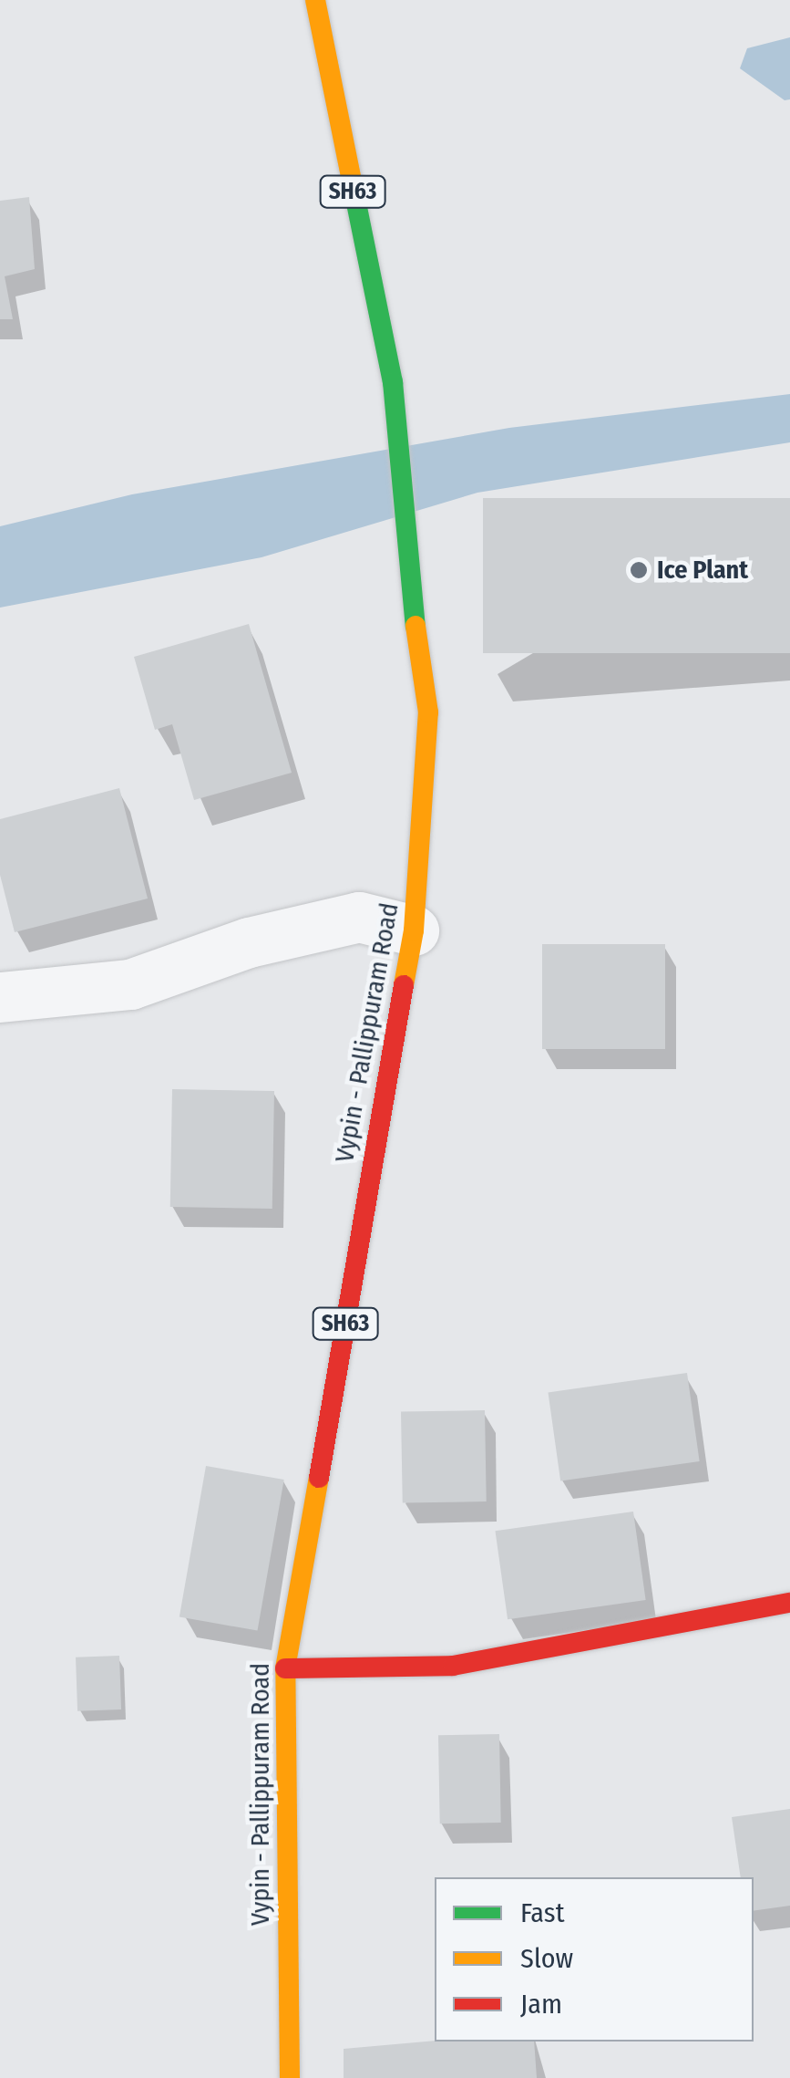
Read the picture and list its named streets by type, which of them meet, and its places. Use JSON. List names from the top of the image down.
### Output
{
  "streets": {
    "main road": ["SH63", "Vypin - Pallippuram Road"]
  },
  "places": ["Ice Plant"],
  "legend": ["Fast", "Slow", "Jam"]
}
